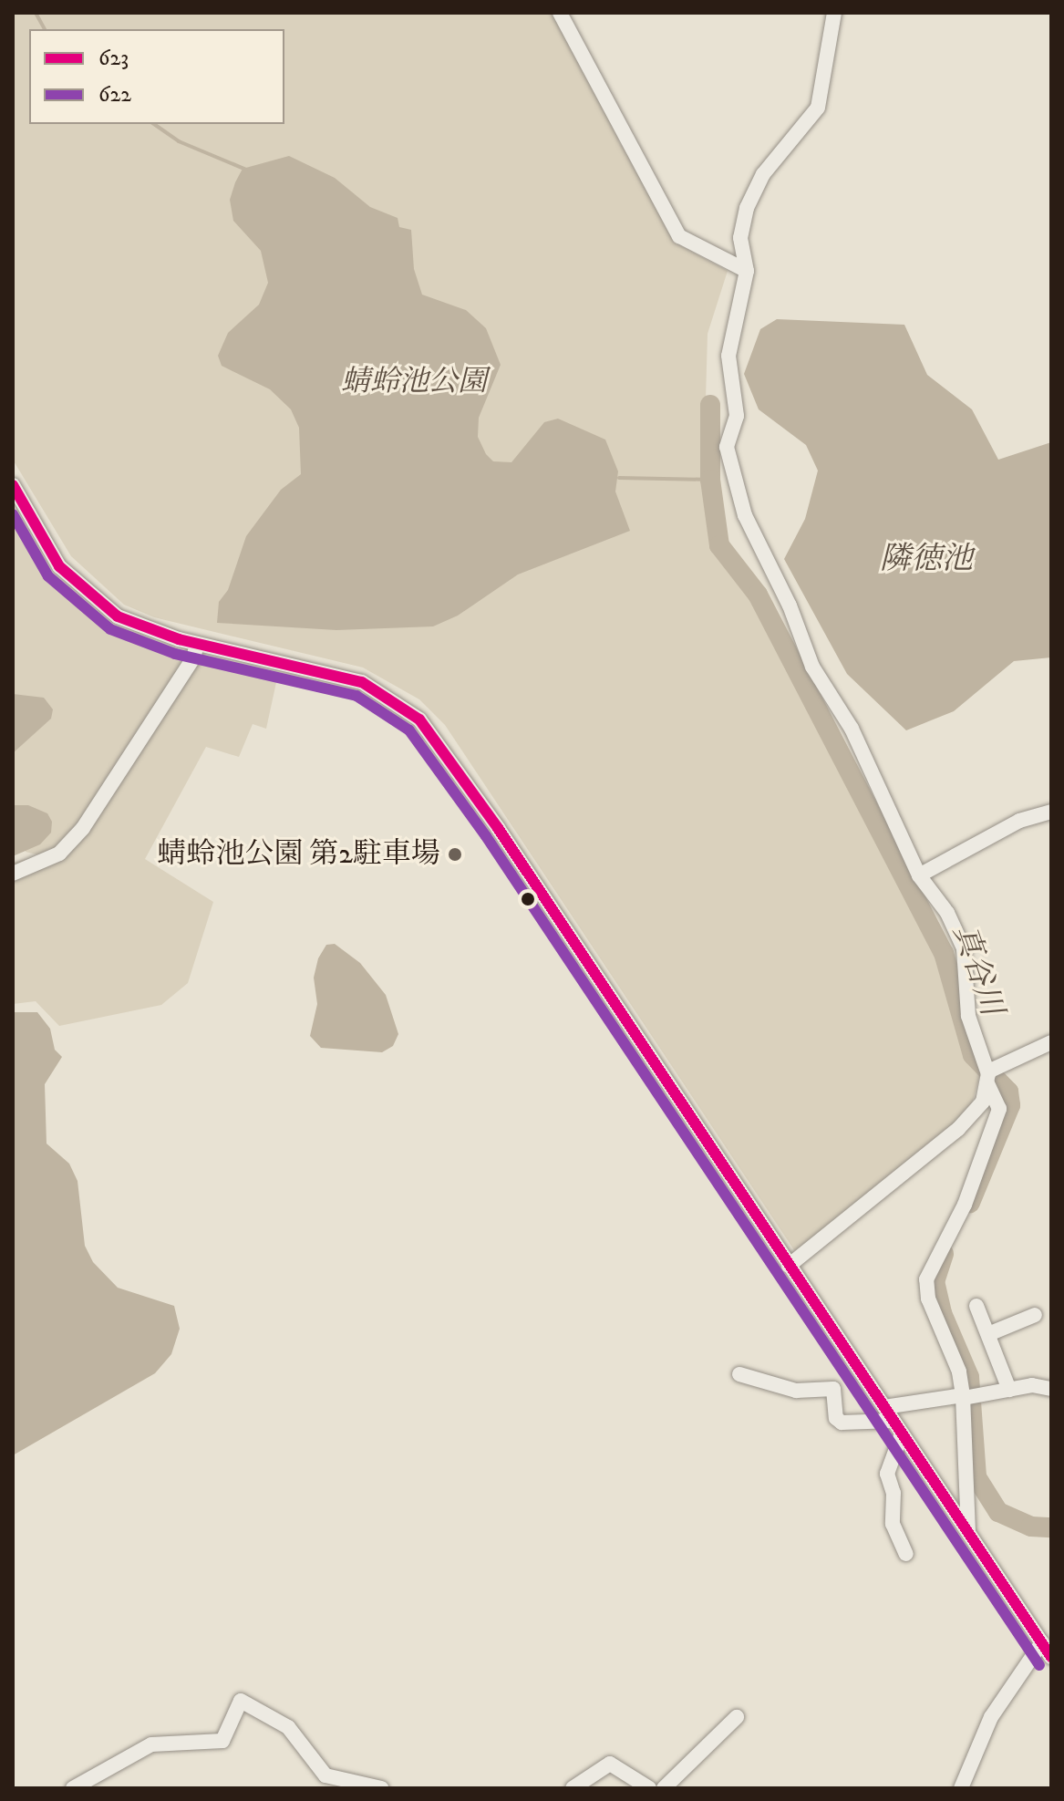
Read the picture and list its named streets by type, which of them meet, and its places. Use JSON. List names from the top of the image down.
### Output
{
  "water": ["隣徳池", "真谷川"],
  "parks": ["蜻蛉池公園"],
  "places": ["蜻蛉池公園 第2駐車場"],
  "lines": ["transit line 623", "transit line 622"],
  "legend": ["623", "622"]
}
